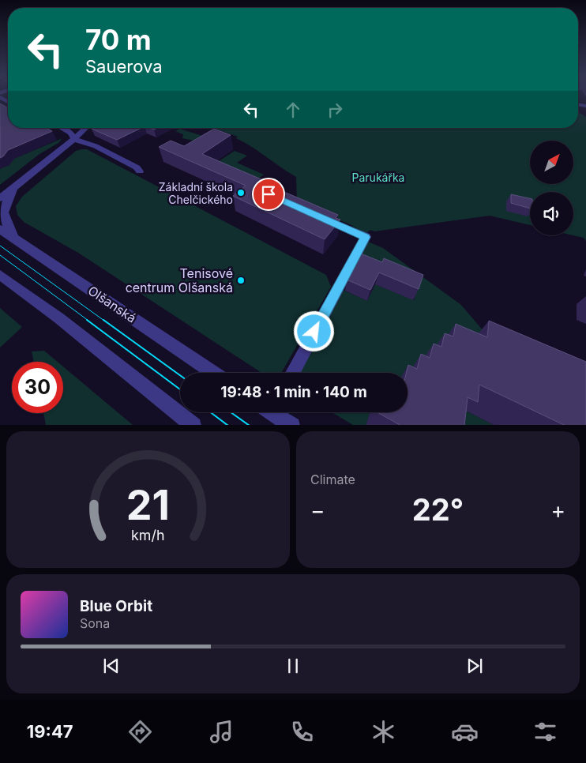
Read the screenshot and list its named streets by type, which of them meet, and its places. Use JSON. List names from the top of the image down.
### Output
{
  "streets": {
    "street": ["Olšanská"]
  },
  "parks": ["Parukářka"],
  "places": ["Základní škola Chelčického", "Tenisové centrum Olšanská"],
  "north": "top right",
  "page": {
    "turn": ["70 m", "Sauerova"],
    "limit": "30",
    "trip": "19:48 · 1 min · 140 m",
    "tile": "Climate",
    "heat": ["−", "22°", "+"],
    "song": ["Blue Orbit", "Sona"],
    "tabs": "19:47",
    "gauge": ["21", "km/h"]
  }
}
